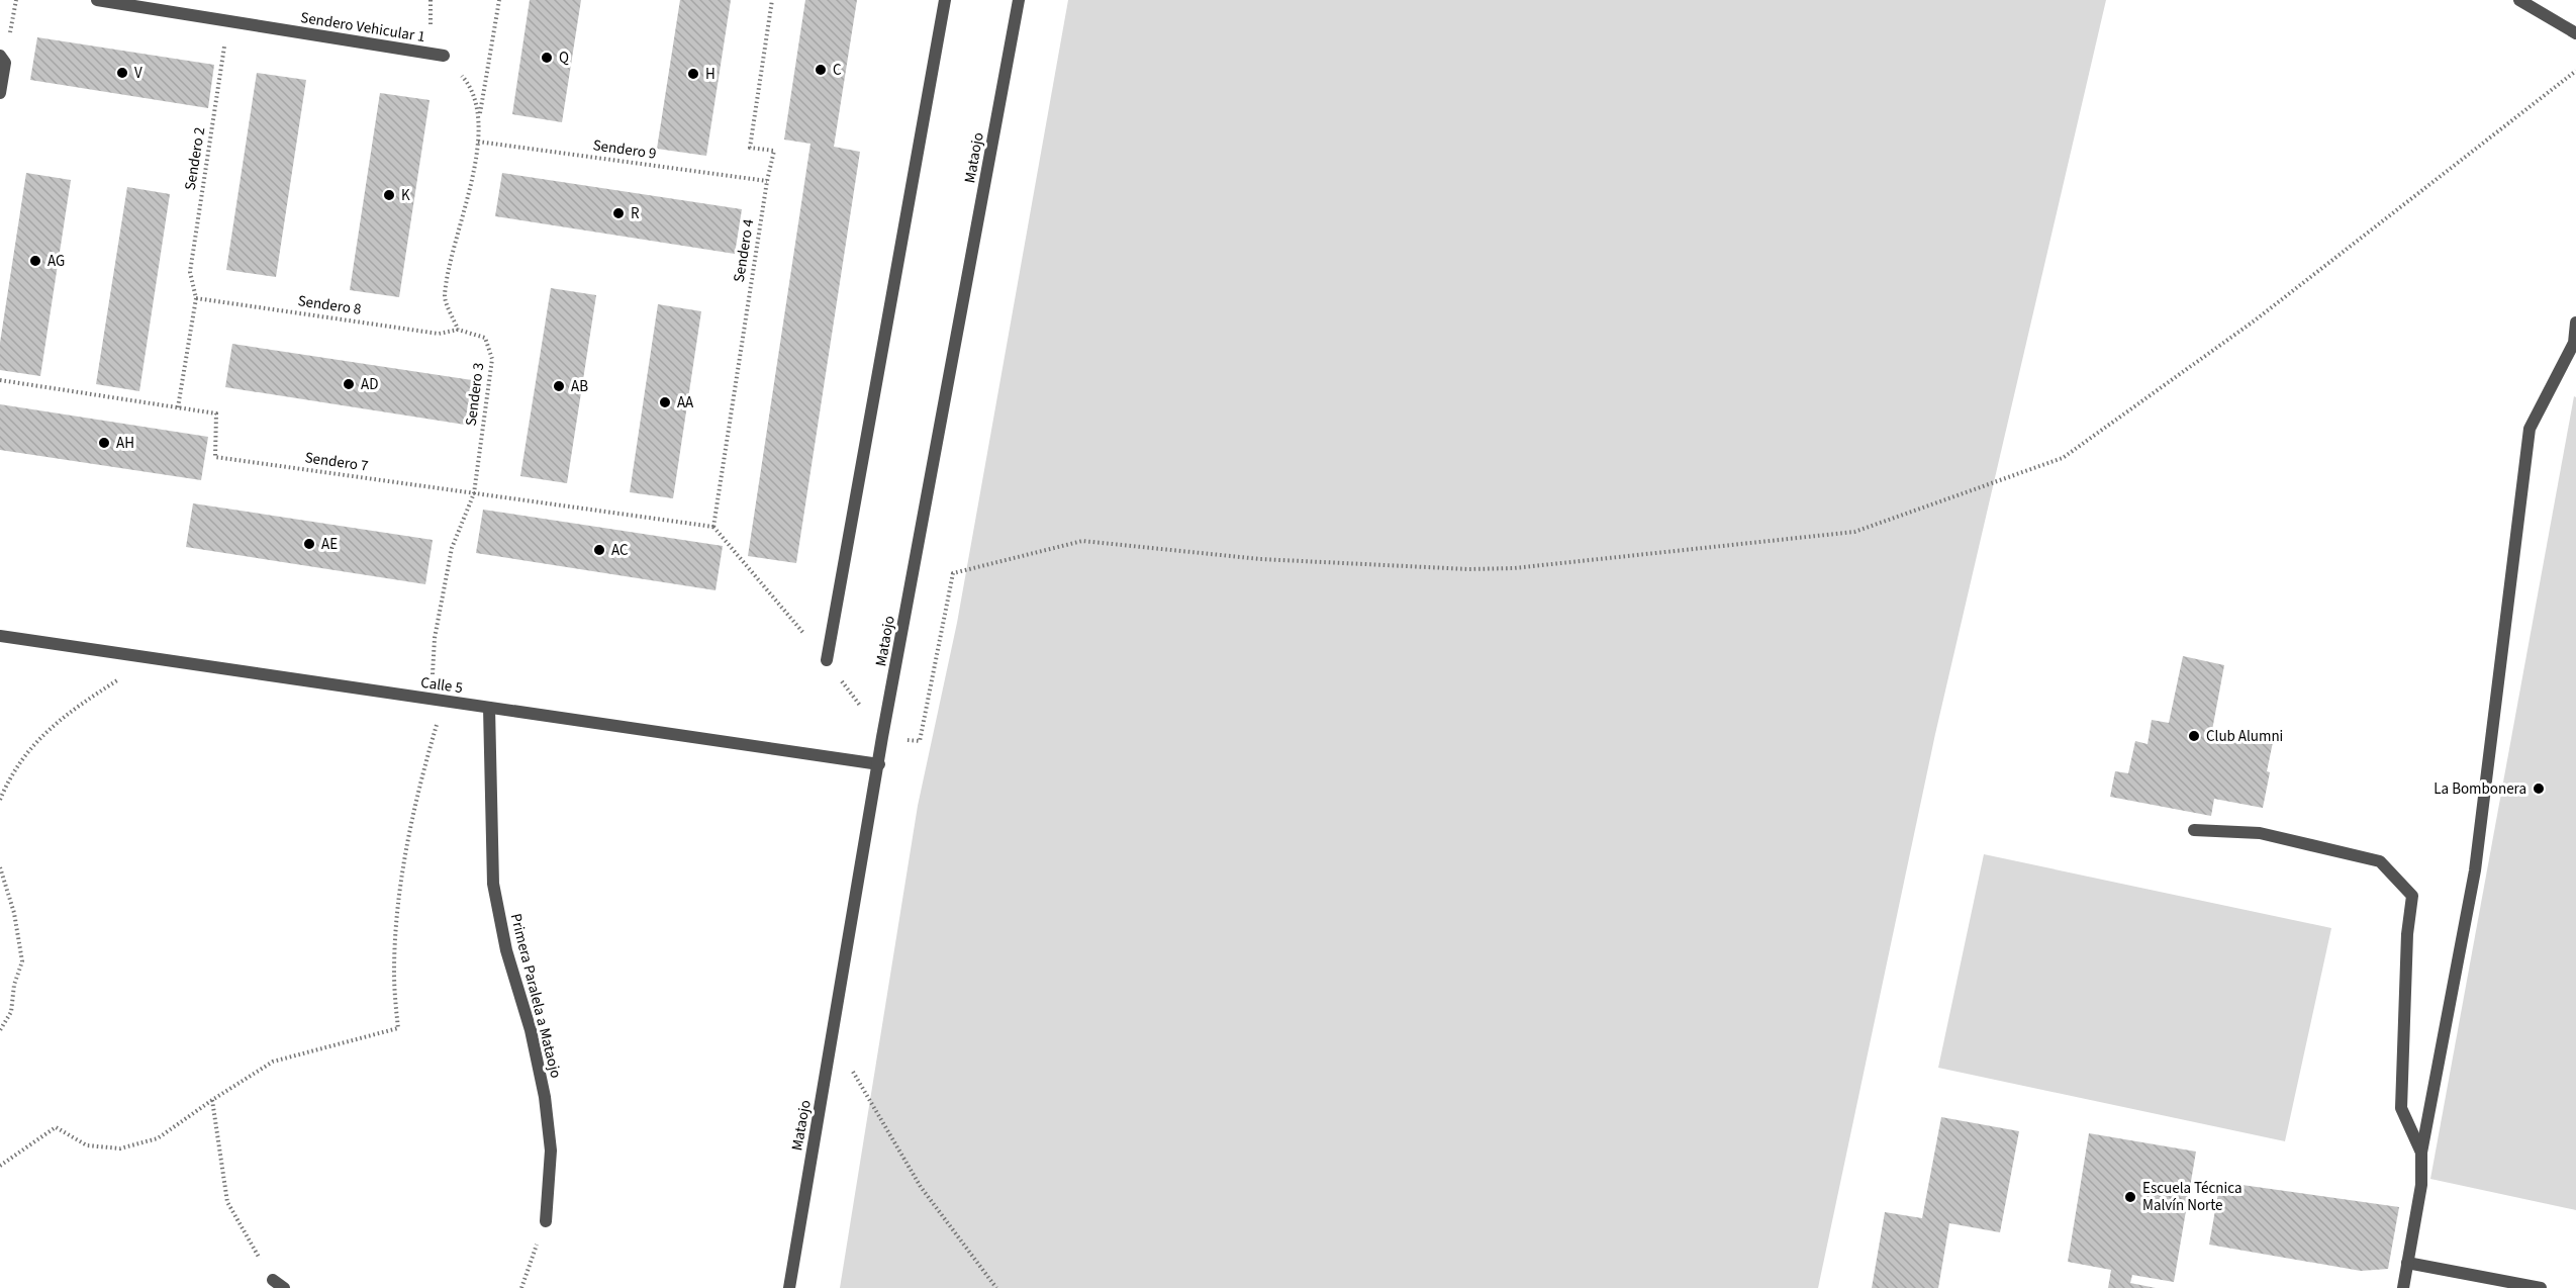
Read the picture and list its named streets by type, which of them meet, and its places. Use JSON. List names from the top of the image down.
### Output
{
  "streets": {
    "street": [
      "Sendero Vehicular 1",
      "Mataojo",
      "Calle 5",
      "Primera Paralela a Mataojo"
    ],
    "path": [
      "Sendero 9",
      "Sendero 2",
      "Sendero 4",
      "Sendero 8",
      "Sendero 3",
      "Sendero 7"
    ]
  },
  "crossings": [
    ["Sendero Vehicular 1", "Sendero 2"],
    ["Sendero 9", "Sendero 4"],
    ["Mataojo", "Calle 5"],
    ["Sendero 2", "Sendero 8"],
    ["Sendero 4", "Sendero 7"],
    ["Sendero 8", "Sendero 3"],
    ["Sendero 3", "Sendero 7"],
    ["Sendero 3", "Calle 5"],
    ["Calle 5", "Primera Paralela a Mataojo"]
  ],
  "places": [
    "Q",
    "C",
    "V",
    "H",
    "K",
    "R",
    "AG",
    "AD",
    "AB",
    "AA",
    "AH",
    "AE",
    "AC",
    "Club Alumni",
    "La Bombonera",
    "Escuela Técnica Malvín Norte"
  ]
}
